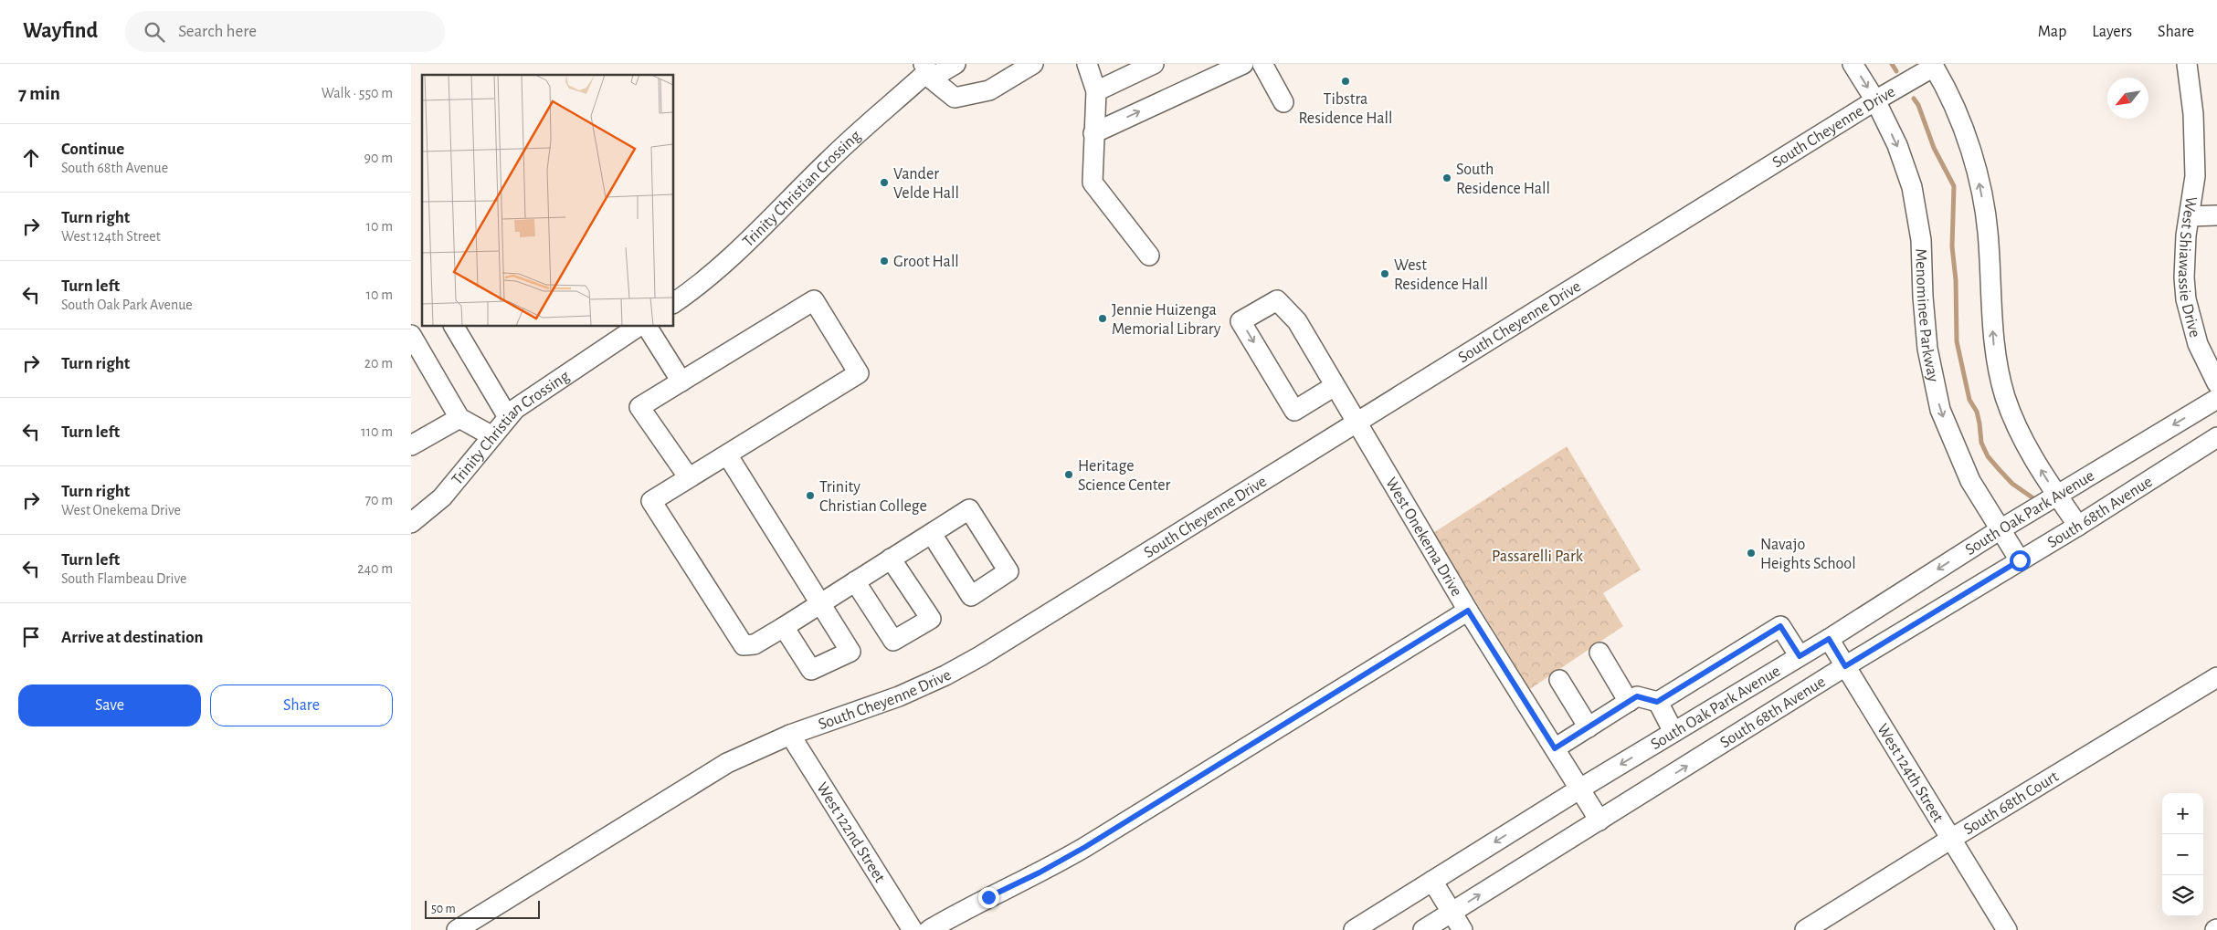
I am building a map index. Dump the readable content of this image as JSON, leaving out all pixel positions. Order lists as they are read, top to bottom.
{
  "streets": {
    "street": [
      "South Cheyenne Drive",
      "Trinity Christian Crossing",
      "West Shiawassie Drive",
      "Menominee Parkway",
      "South 68th Avenue",
      "South Oak Park Avenue",
      "West Onekema Drive",
      "West 124th Street",
      "South 68th Court",
      "West 122nd Street"
    ]
  },
  "crossings": [
    ["South Cheyenne Drive", "Menominee Parkway"],
    ["South Cheyenne Drive", "West Onekema Drive"],
    ["South Cheyenne Drive", "West 122nd Street"],
    ["Menominee Parkway", "South 68th Avenue"],
    ["Menominee Parkway", "South Oak Park Avenue"],
    ["South 68th Avenue", "West Onekema Drive"],
    ["South 68th Avenue", "West 124th Street"],
    ["South Oak Park Avenue", "West Onekema Drive"],
    ["South Oak Park Avenue", "West 124th Street"],
    ["West 124th Street", "South 68th Court"]
  ],
  "one_way": ["South 68th Avenue", "South Oak Park Avenue"],
  "parks": ["Passarelli Park"],
  "places": [
    "Tibstra Residence Hall",
    "South Residence Hall",
    "Vander Velde Hall",
    "Groot Hall",
    "West Residence Hall",
    "Jennie Huizenga Memorial Library",
    "Heritage Science Center",
    "Trinity Christian College",
    "Navajo Heights School"
  ],
  "scale_bar": "50 m",
  "north": "bottom left",
  "page": {
    "header": "Wayfind",
    "search": "Search here",
    "nav": ["Map", "Layers", "Share"],
    "heading": ["7 min", "Walk · 550 m"],
    "list": [
      ["Continue", "South 68th Avenue", "90 m"],
      ["Turn right", "West 124th Street", "10 m"],
      ["Turn left", "South Oak Park Avenue", "10 m"],
      ["Turn right", "20 m"],
      ["Turn left", "110 m"],
      ["Turn right", "West Onekema Drive", "70 m"],
      ["Turn left", "South Flambeau Drive", "240 m"],
      "Arrive at destination"
    ],
    "buttons": ["Save", "Share"],
    "map_buttons": ["+", "−"],
    "scale": "50 m"
  }
}
